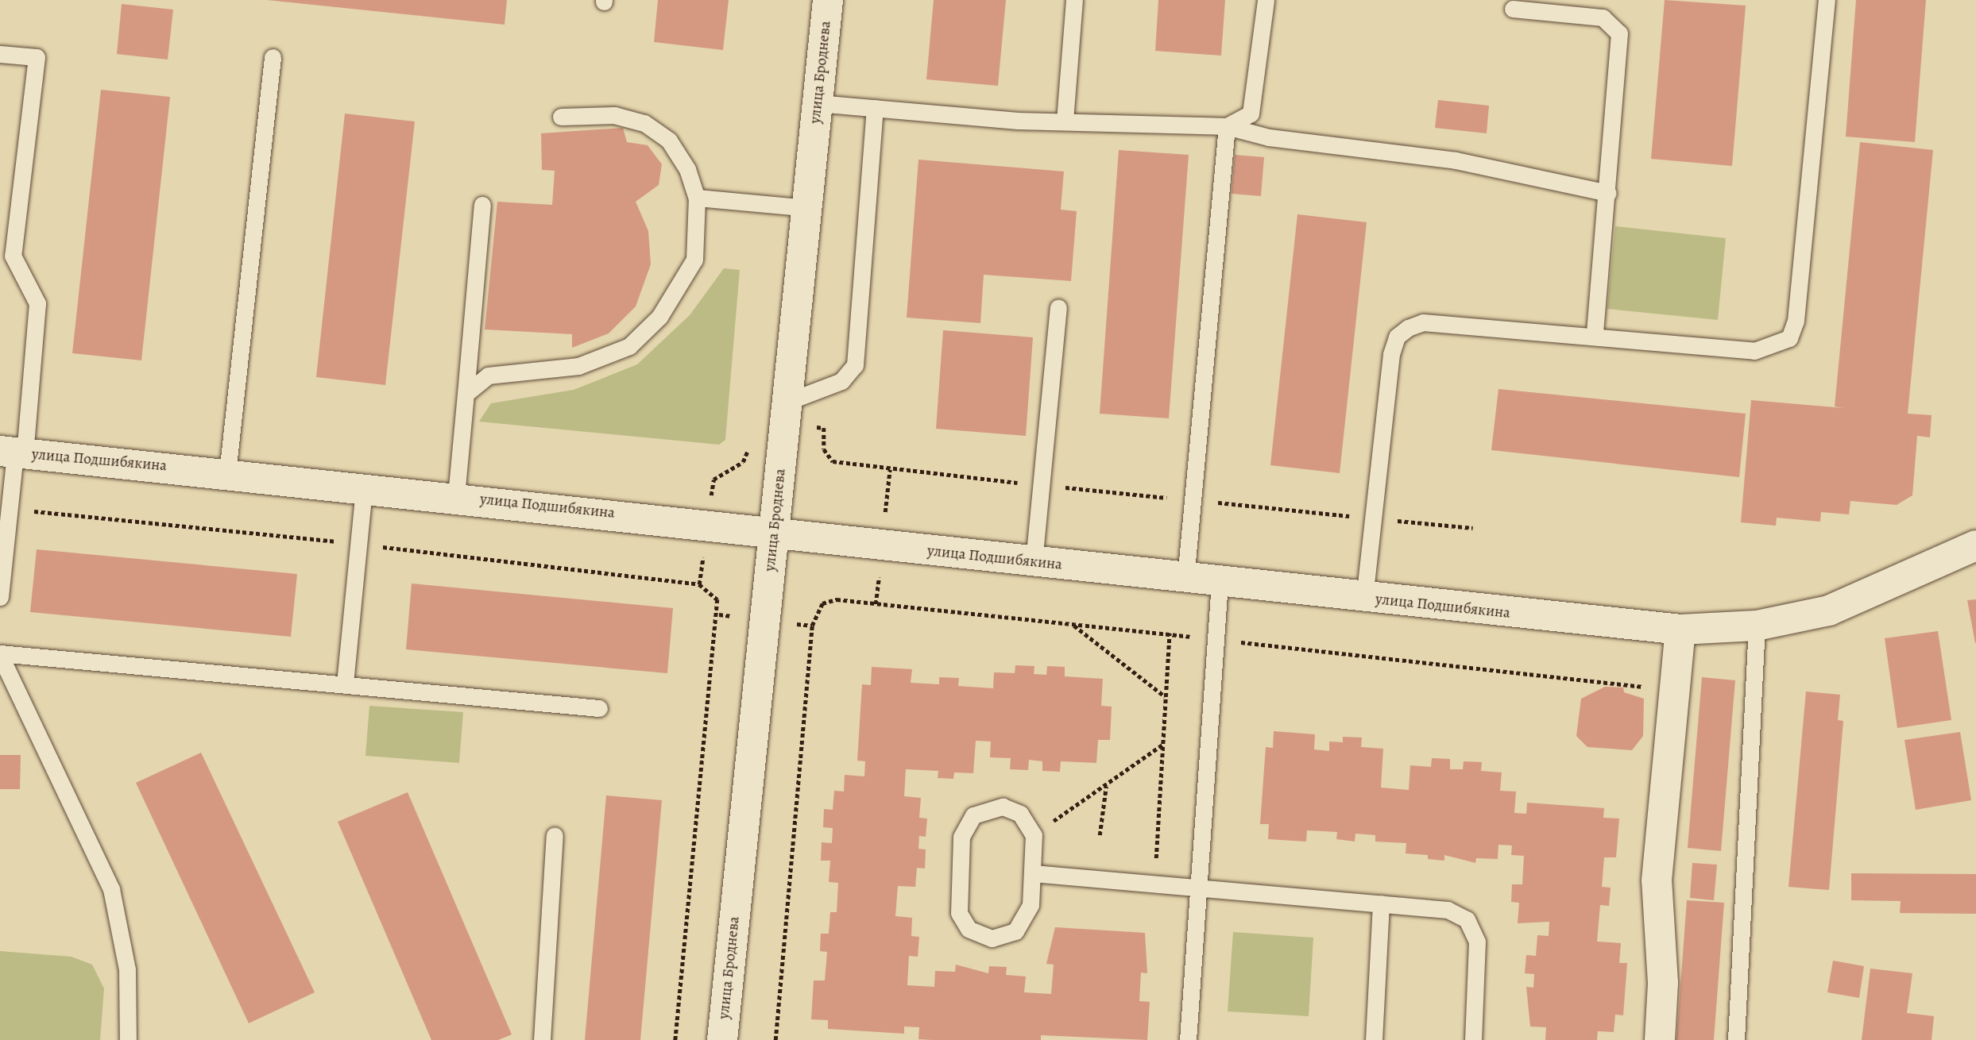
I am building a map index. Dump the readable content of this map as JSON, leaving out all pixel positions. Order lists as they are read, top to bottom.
{
  "streets": {
    "main road": ["улица Броднева", "улица Подшибякина"]
  },
  "crossings": [
    ["улица Броднева", "улица Подшибякина"]
  ]
}
